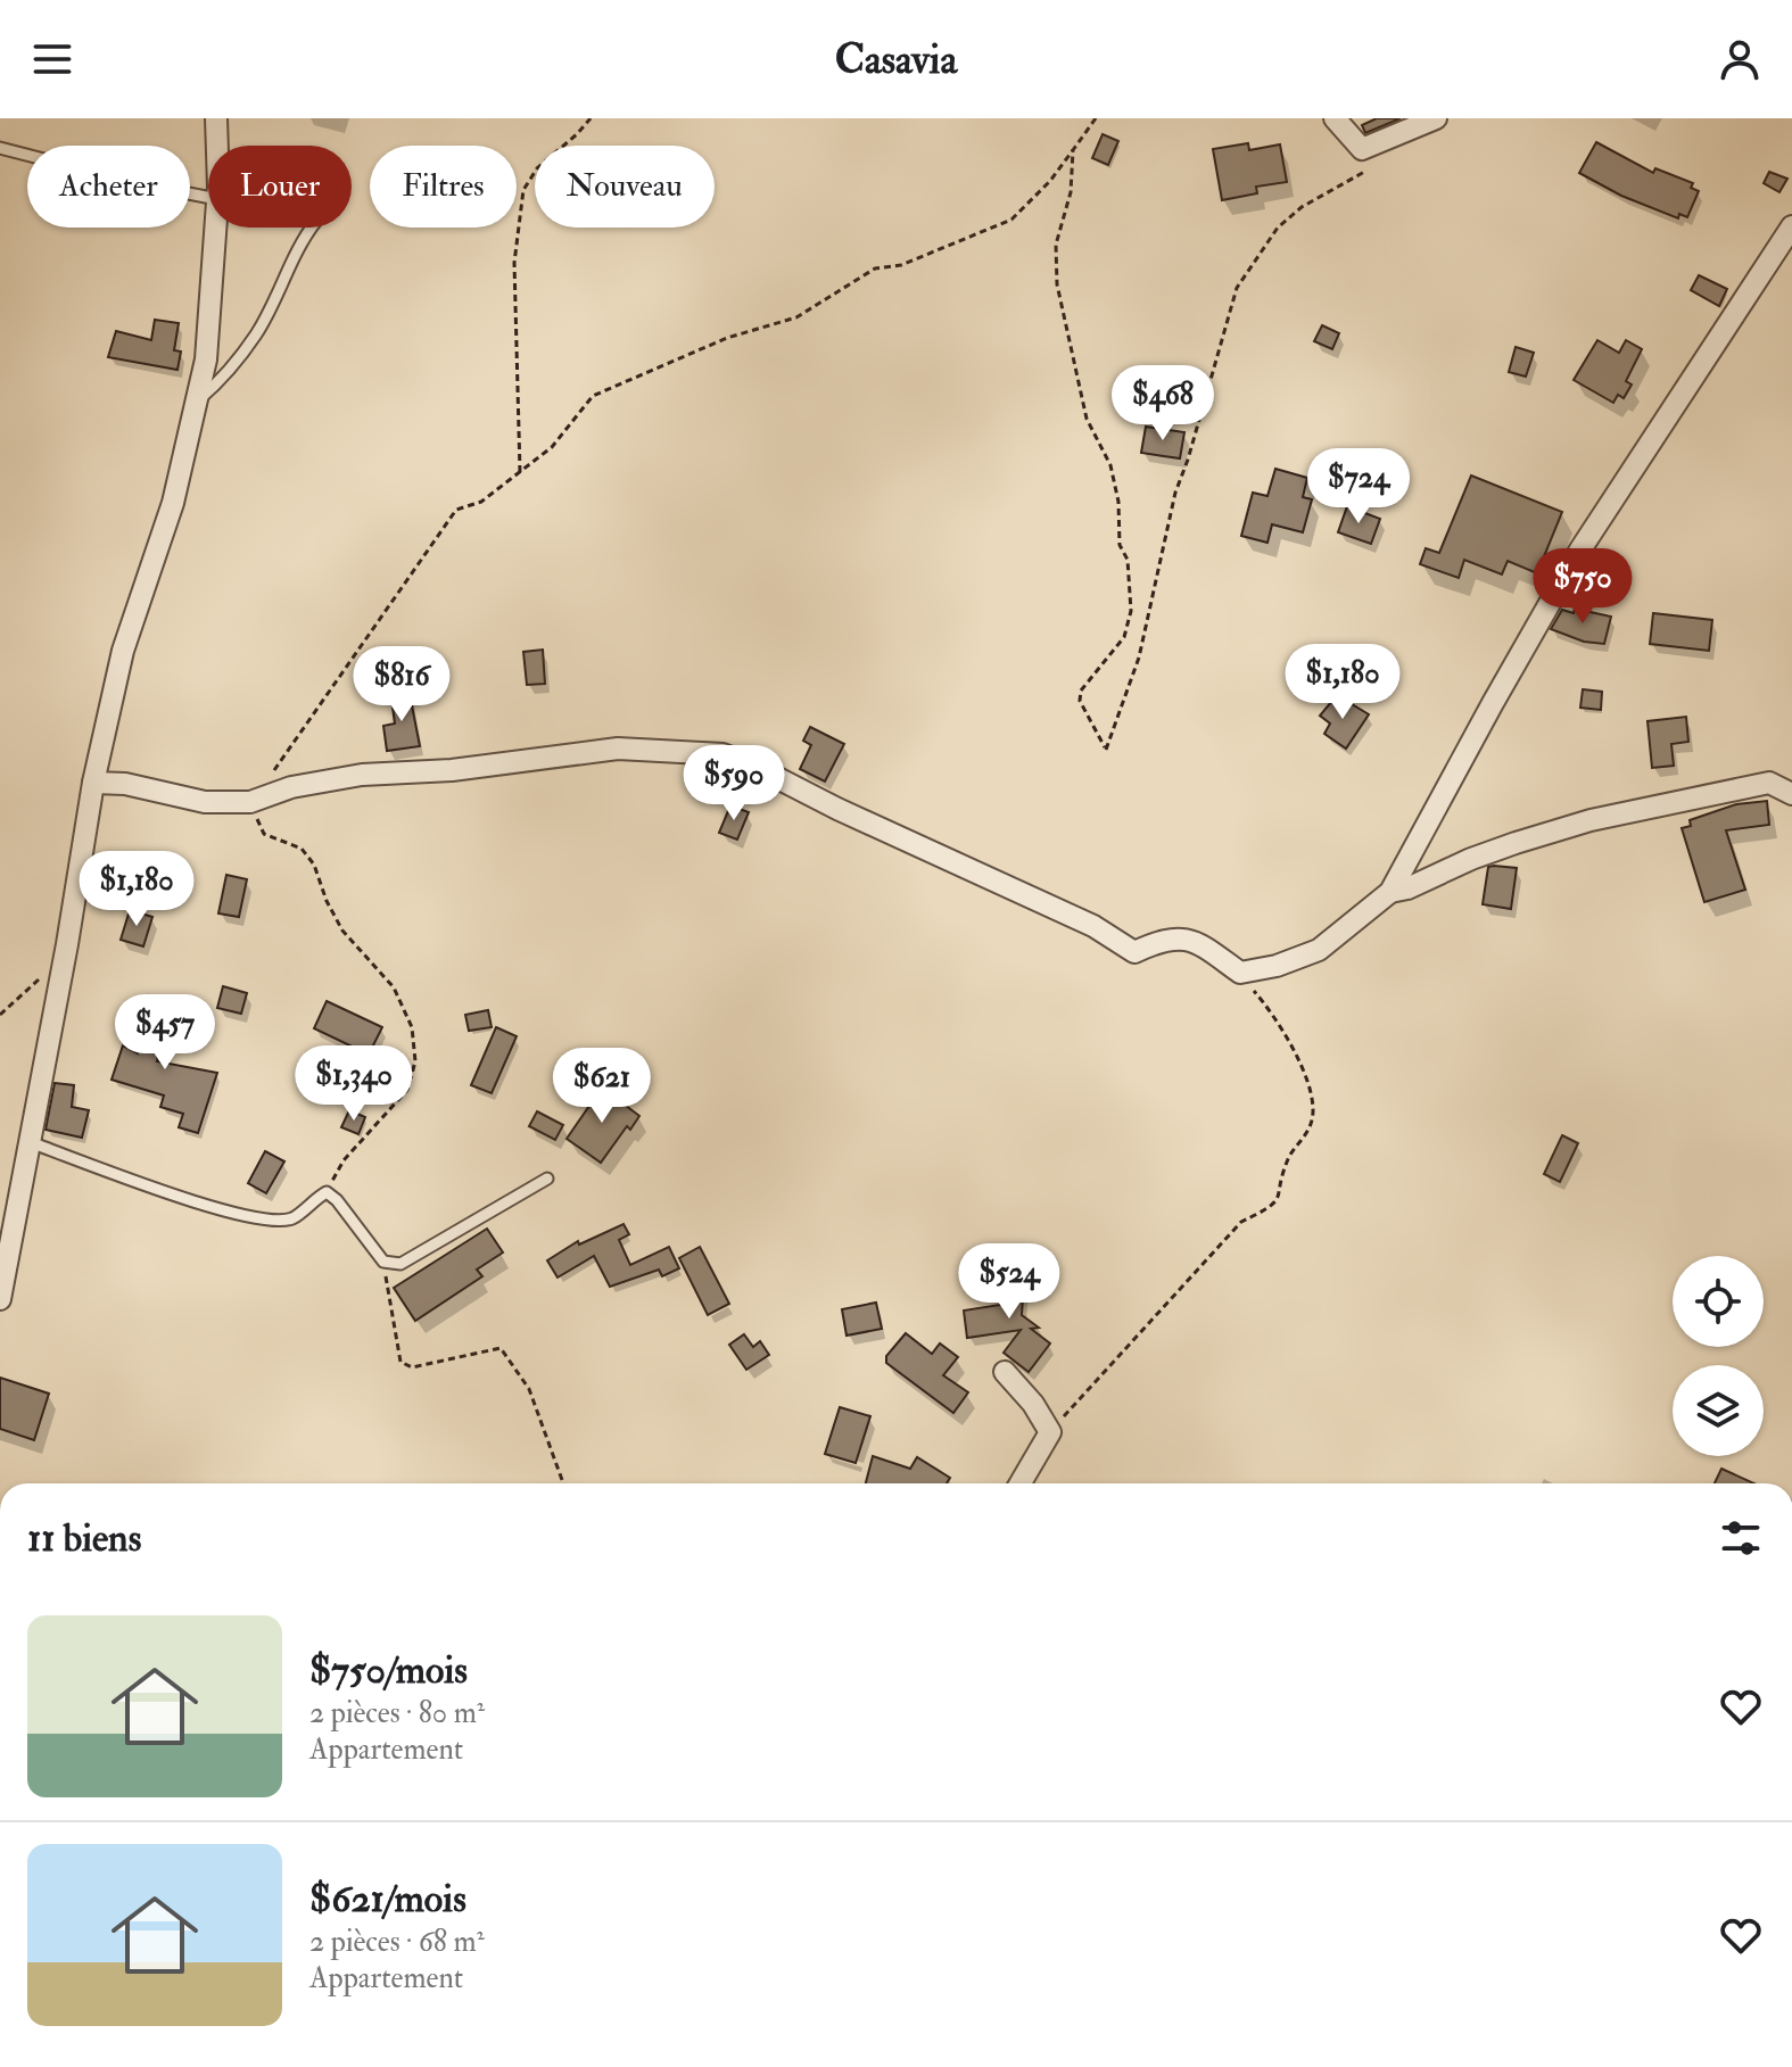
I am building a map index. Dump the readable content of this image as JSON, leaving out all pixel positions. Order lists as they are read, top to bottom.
{
  "page": {
    "header": "Casavia",
    "chip": [
      "Acheter",
      "Louer",
      "Filtres",
      "Nouveau"
    ],
    "price": [
      "$468",
      "$724",
      "$750",
      "$1,180",
      "$816",
      "$590",
      "$1,180",
      "$457",
      "$1,340",
      "$621",
      "$524"
    ],
    "heading": "11 biens",
    "list": [
      {
        "name": "$750/mois",
        "note": "2 pièces · 80 m² · Appartement"
      },
      {
        "name": "$621/mois",
        "note": "2 pièces · 68 m² · Appartement"
      }
    ]
  }
}
